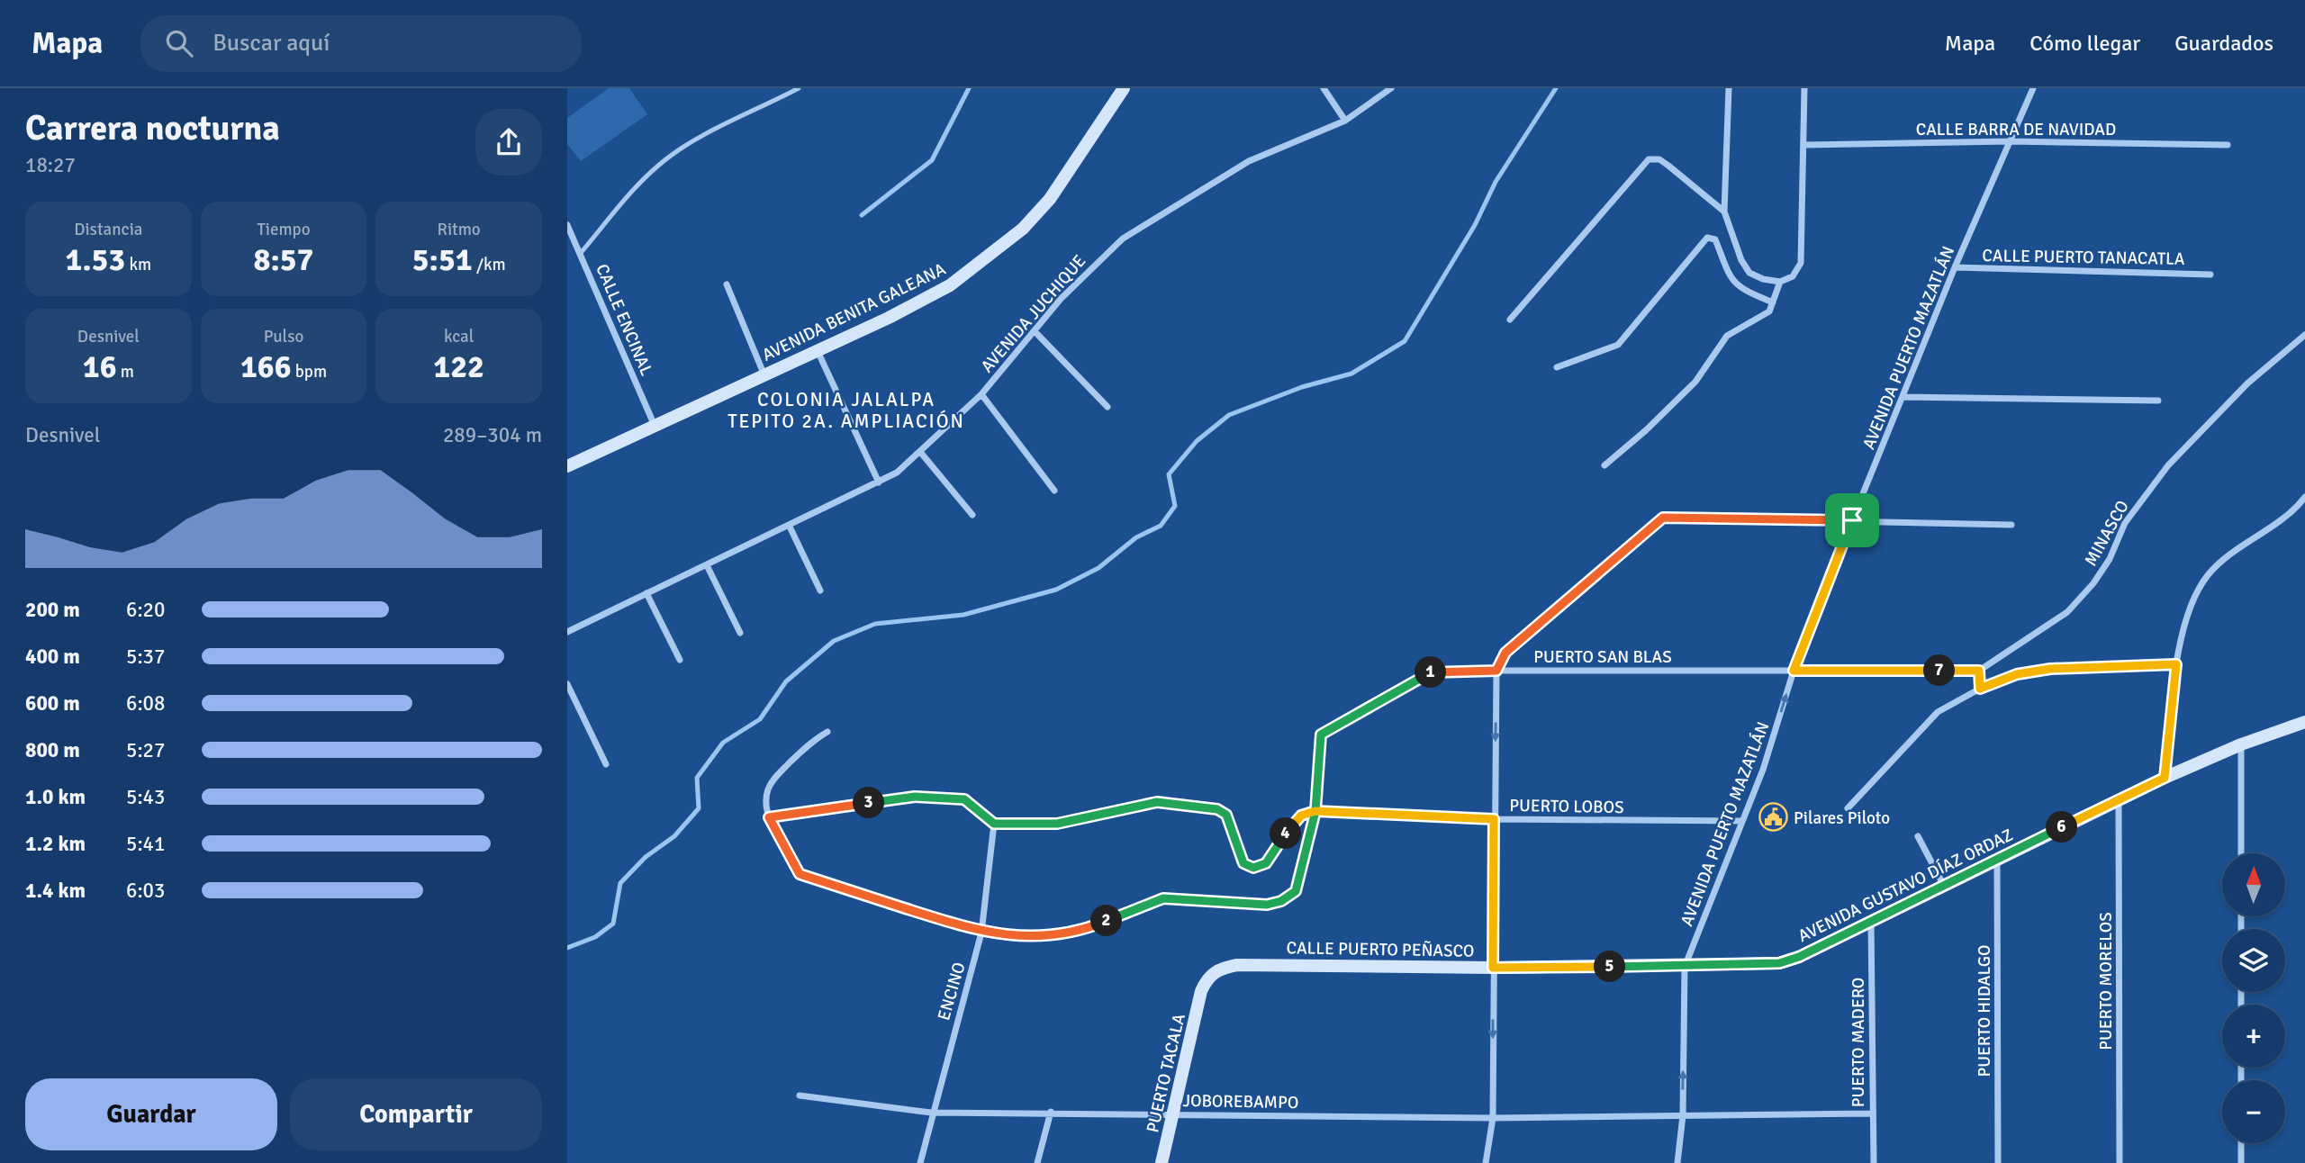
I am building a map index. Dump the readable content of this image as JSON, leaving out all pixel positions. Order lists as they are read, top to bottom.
{
  "streets": {
    "street": [
      "CALLE BARRA DE NAVIDAD",
      "CALLE PUERTO TANACATLA",
      "AVENIDA BENITA GALEANA",
      "AVENIDA JUCHIQUE",
      "CALLE ENCINAL",
      "AVENIDA PUERTO MAZATLÁN",
      "MINASCO",
      "PUERTO SAN BLAS",
      "PUERTO LOBOS",
      "AVENIDA GUSTAVO DÍAZ ORDAZ",
      "CALLE PUERTO PEÑASCO",
      "PUERTO MORELOS",
      "ENCINO",
      "PUERTO HIDALGO",
      "PUERTO MADERO",
      "PUERTO TACALA",
      "JOBOREBAMPO"
    ]
  },
  "crossings": [
    ["CALLE BARRA DE NAVIDAD", "AVENIDA PUERTO MAZATLÁN"],
    ["CALLE PUERTO TANACATLA", "AVENIDA PUERTO MAZATLÁN"],
    ["AVENIDA BENITA GALEANA", "CALLE ENCINAL"],
    ["AVENIDA PUERTO MAZATLÁN", "PUERTO SAN BLAS"],
    ["AVENIDA PUERTO MAZATLÁN", "PUERTO LOBOS"],
    ["AVENIDA PUERTO MAZATLÁN", "AVENIDA GUSTAVO DÍAZ ORDAZ"],
    ["AVENIDA PUERTO MAZATLÁN", "CALLE PUERTO PEÑASCO"],
    ["AVENIDA PUERTO MAZATLÁN", "JOBOREBAMPO"],
    ["MINASCO", "PUERTO SAN BLAS"],
    ["PUERTO SAN BLAS", "PUERTO LOBOS"],
    ["AVENIDA GUSTAVO DÍAZ ORDAZ", "CALLE PUERTO PEÑASCO"],
    ["AVENIDA GUSTAVO DÍAZ ORDAZ", "PUERTO MORELOS"],
    ["AVENIDA GUSTAVO DÍAZ ORDAZ", "PUERTO HIDALGO"],
    ["AVENIDA GUSTAVO DÍAZ ORDAZ", "PUERTO MADERO"],
    ["CALLE PUERTO PEÑASCO", "PUERTO TACALA"],
    ["ENCINO", "JOBOREBAMPO"],
    ["PUERTO MADERO", "JOBOREBAMPO"],
    ["PUERTO TACALA", "JOBOREBAMPO"]
  ],
  "districts": ["COLONIA JALALPA TEPITO 2A. AMPLIACIÓN"],
  "places": {
    "public building": ["Pilares Piloto"]
  },
  "north": "top",
  "page": {
    "header": "Mapa",
    "search": "Buscar aquí",
    "nav": ["Mapa", "Cómo llegar", "Guardados"],
    "heading": ["Carrera nocturna", "18:27"],
    "stats": [
      ["Distancia", "1.53 km"],
      ["Tiempo", "8:57"],
      ["Ritmo", "5:51 /km"],
      ["Desnivel", "16 m"],
      ["Pulso", "166 bpm"],
      ["kcal", "122"]
    ],
    "chart": ["Desnivel", "289–304 m"],
    "list": [
      {
        "name": "200 m",
        "note": "6:20"
      },
      {
        "name": "400 m",
        "note": "5:37"
      },
      {
        "name": "600 m",
        "note": "6:08"
      },
      {
        "name": "800 m",
        "note": "5:27"
      },
      {
        "name": "1.0 km",
        "note": "5:43"
      },
      {
        "name": "1.2 km",
        "note": "5:41"
      },
      {
        "name": "1.4 km",
        "note": "6:03"
      }
    ],
    "pins": [
      "7",
      "1",
      "3",
      "6",
      "4",
      "2",
      "5"
    ],
    "map_buttons": ["+", "−"],
    "buttons": ["Guardar", "Compartir"]
  }
}
